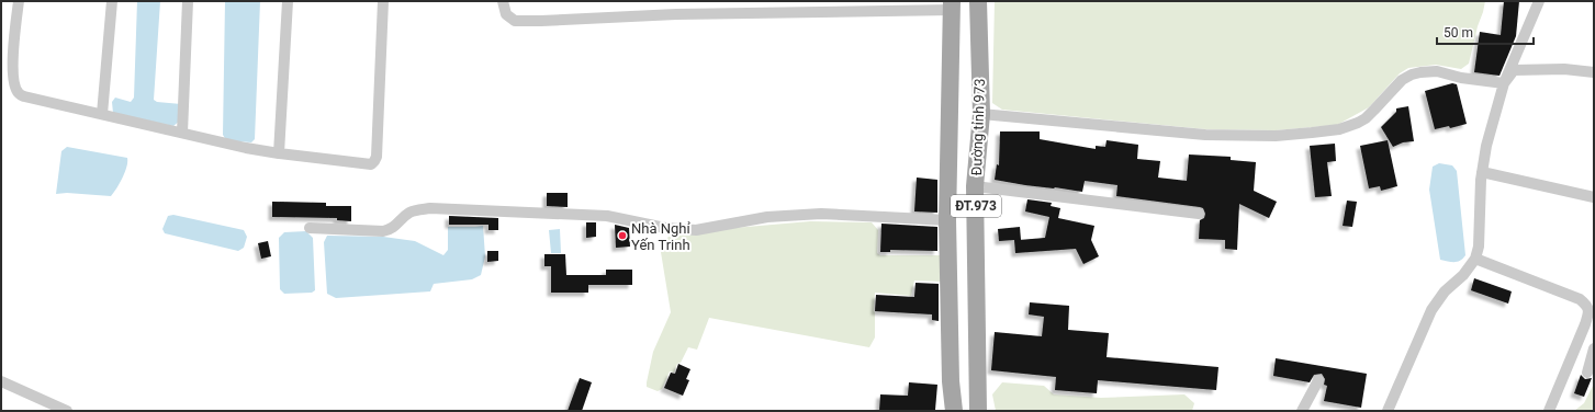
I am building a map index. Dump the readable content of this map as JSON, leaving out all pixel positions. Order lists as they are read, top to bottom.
{
  "streets": {
    "main road": ["Đường tỉnh 973", "ĐT.973"]
  },
  "places": ["Nhà Nghỉ Yến Trinh"],
  "scale_bar": "50 m"
}
